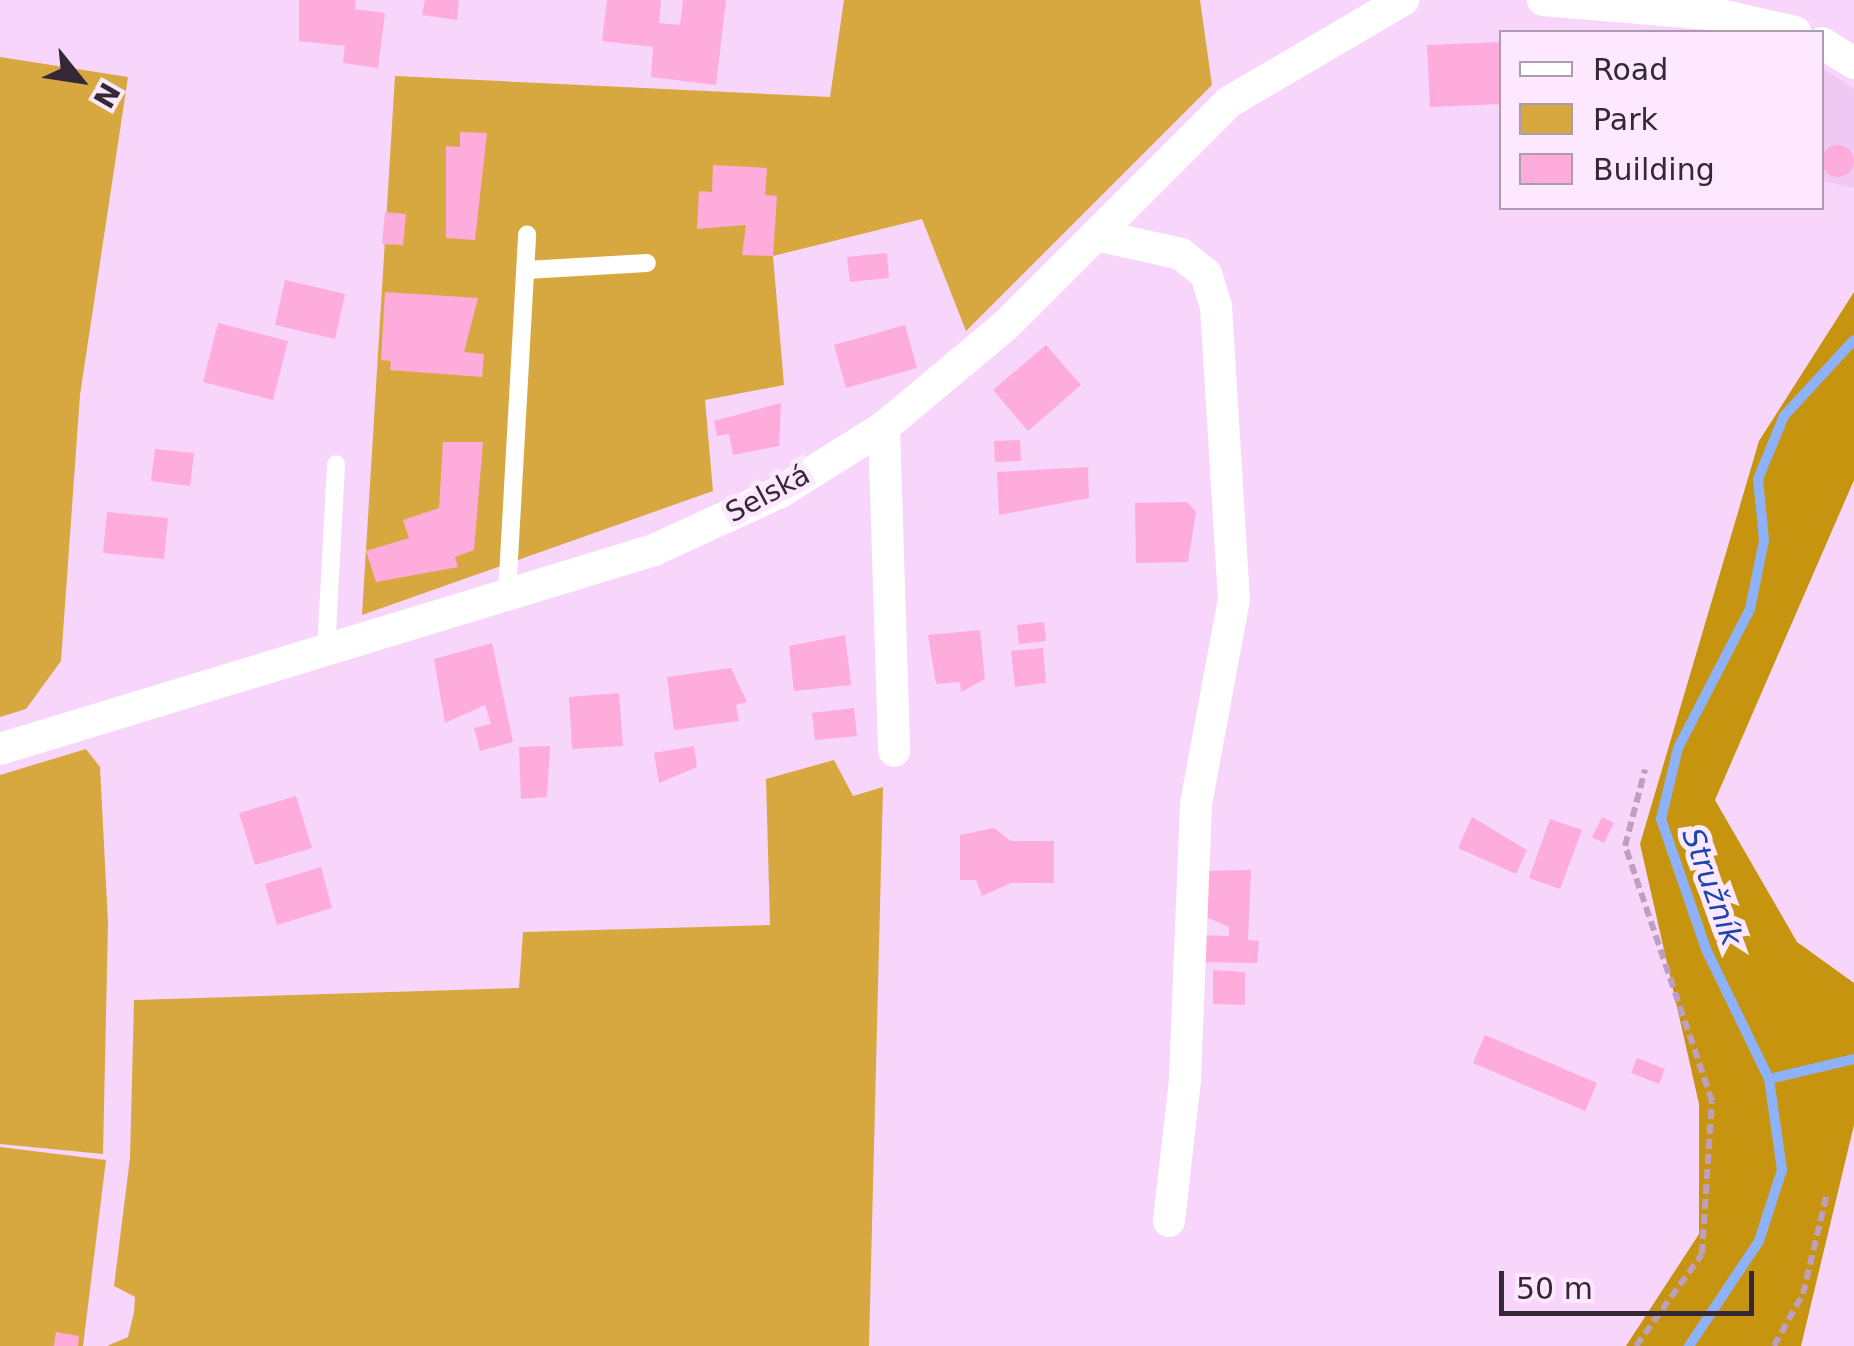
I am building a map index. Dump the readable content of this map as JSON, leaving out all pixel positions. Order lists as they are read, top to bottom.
{
  "streets": {
    "street": ["Selská"]
  },
  "water": ["Stružník"],
  "legend": ["Road", "Park", "Building"],
  "scale_bar": "50 m",
  "north": "bottom right"
}
